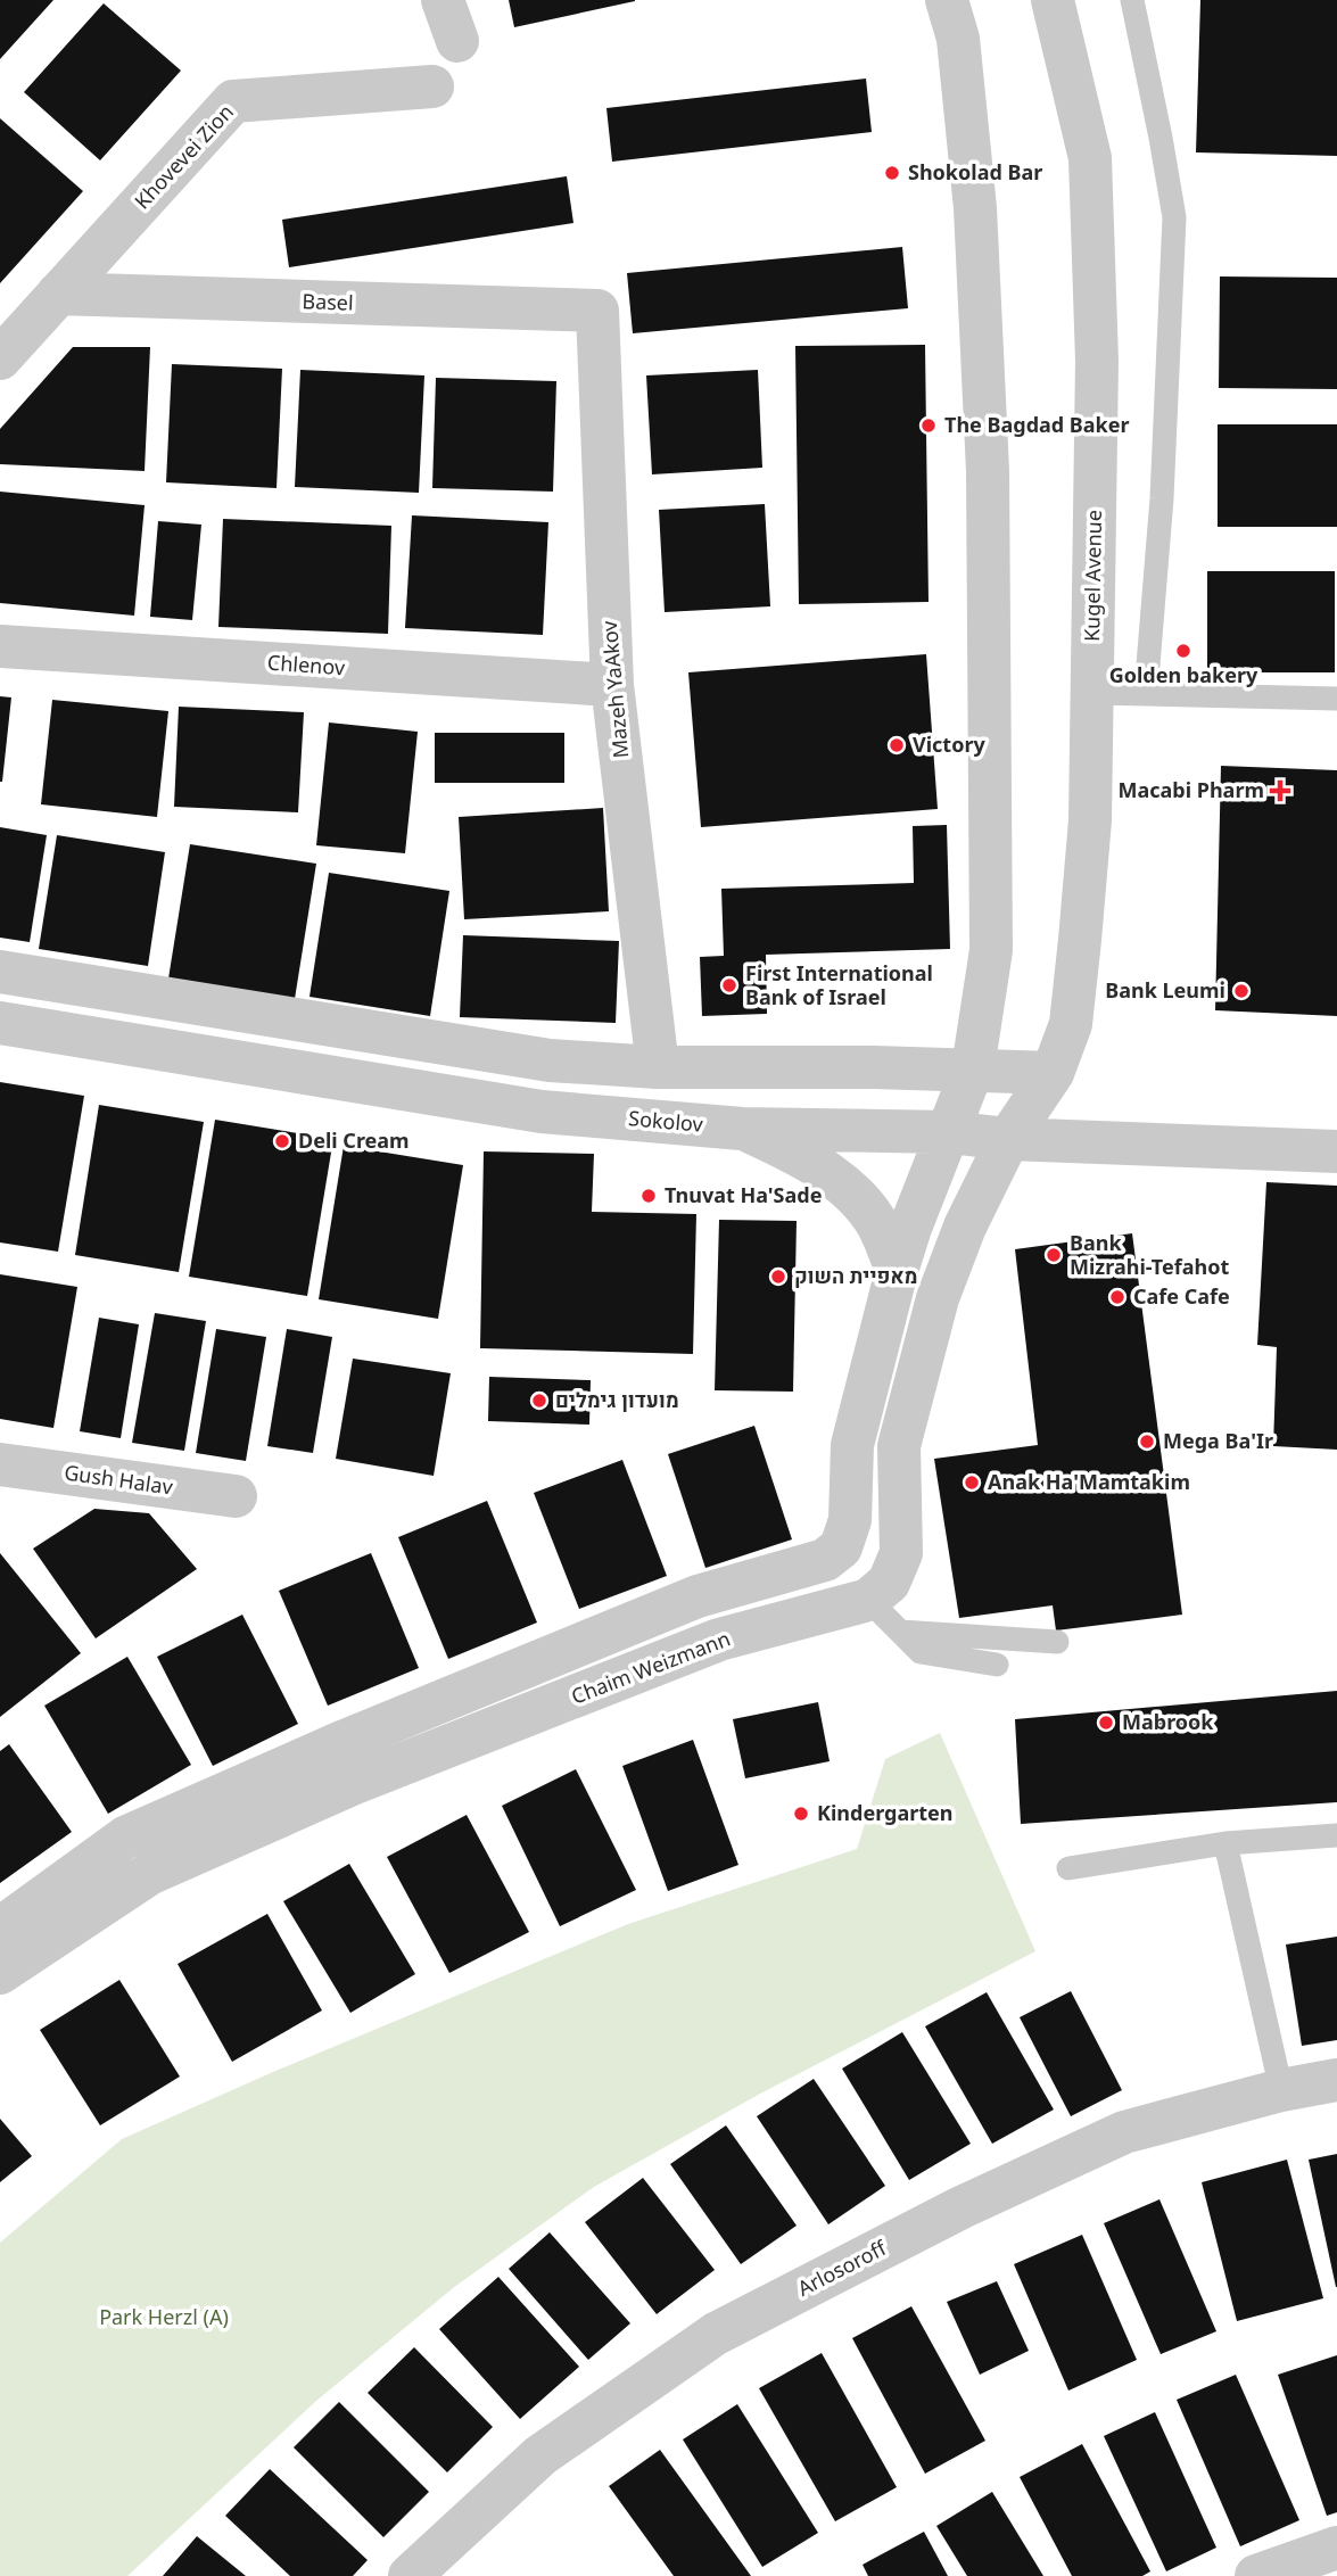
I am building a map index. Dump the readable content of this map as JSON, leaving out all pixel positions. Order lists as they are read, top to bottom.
{
  "streets": {
    "street": [
      "Khovevei Zion",
      "Basel",
      "Kugel Avenue",
      "Chlenov",
      "Mazeh YaAkov",
      "Sokolov",
      "Gush Halav",
      "Chaim Weizmann",
      "Arlosoroff"
    ]
  },
  "crossings": [
    ["Khovevei Zion", "Basel"],
    ["Basel", "Mazeh YaAkov"],
    ["Kugel Avenue", "Sokolov"],
    ["Chlenov", "Mazeh YaAkov"]
  ],
  "parks": ["Park Herzl (A)"],
  "places": {
    "other": [
      "Shokolad Bar",
      "The Bagdad Baker",
      "Golden bakery",
      "Victory",
      "First International Bank of Israel",
      "Bank Leumi",
      "Deli Cream",
      "Tnuvat Ha'Sade",
      "Bank Mizrahi-Tefahot",
      "מאפיית השוק",
      "Cafe Cafe",
      "מועדון גימלים",
      "Mega Ba'Ir",
      "Anak Ha'Mamtakim",
      "Mabrook",
      "Kindergarten"
    ],
    "health": ["Macabi Pharm"]
  }
}
